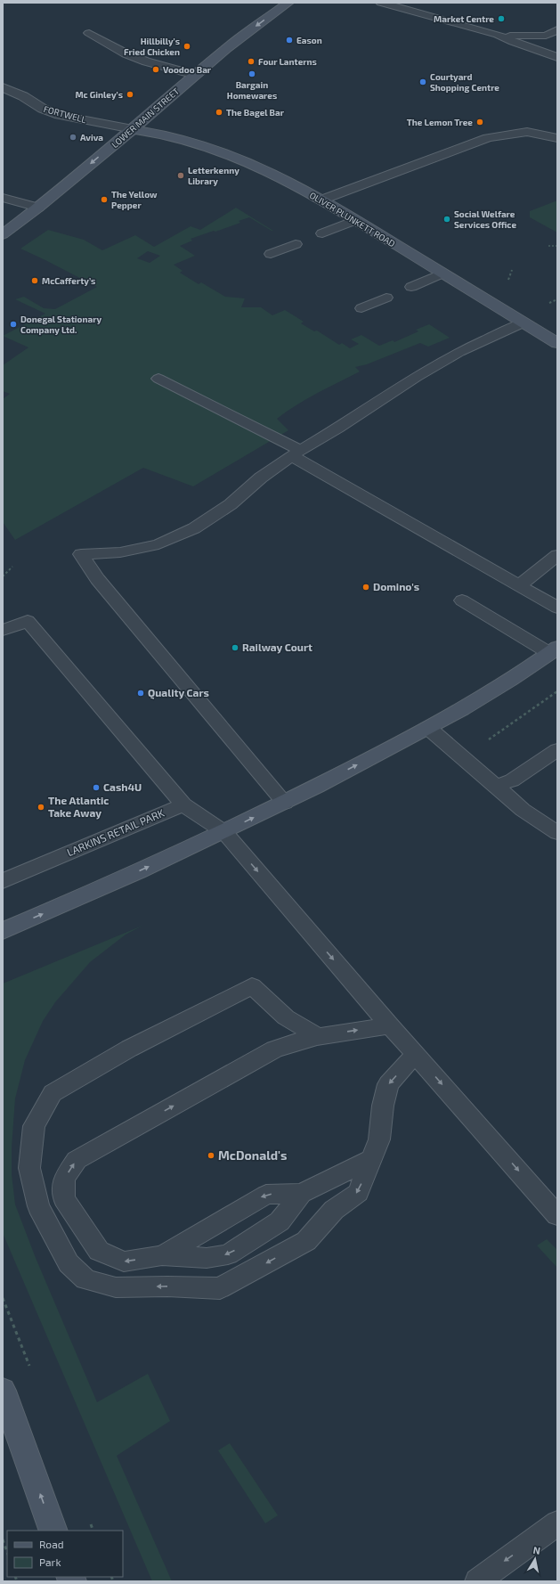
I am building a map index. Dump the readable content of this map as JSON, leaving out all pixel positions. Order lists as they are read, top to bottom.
{
  "streets": {
    "street": ["FORTWELL", "LOWER MAIN STREET", "OLIVER PLUNKETT ROAD"],
    "lane": ["LARKINS RETAIL PARK"]
  },
  "crossings": [
    ["FORTWELL", "LOWER MAIN STREET"],
    ["FORTWELL", "OLIVER PLUNKETT ROAD"],
    ["LOWER MAIN STREET", "OLIVER PLUNKETT ROAD"]
  ],
  "one_way": ["LOWER MAIN STREET"],
  "places": [
    "Market Centre",
    "Eason",
    "Hillbilly's Fried Chicken",
    "Four Lanterns",
    "Voodoo Bar",
    "Bargain Homewares",
    "Courtyard Shopping Centre",
    "Mc Ginley’s",
    "The Bagel Bar",
    "The Lemon Tree",
    "Aviva",
    "Letterkenny Library",
    "The Yellow Pepper",
    "Social Welfare Services Office",
    "McCafferty’s",
    "Donegal Stationary Company Ltd.",
    "Domino's",
    "Railway Court",
    "Quality Cars",
    "Cash4U",
    "The Atlantic Take Away",
    "McDonald's"
  ],
  "legend": ["Road", "Park"],
  "north": "top"
}
